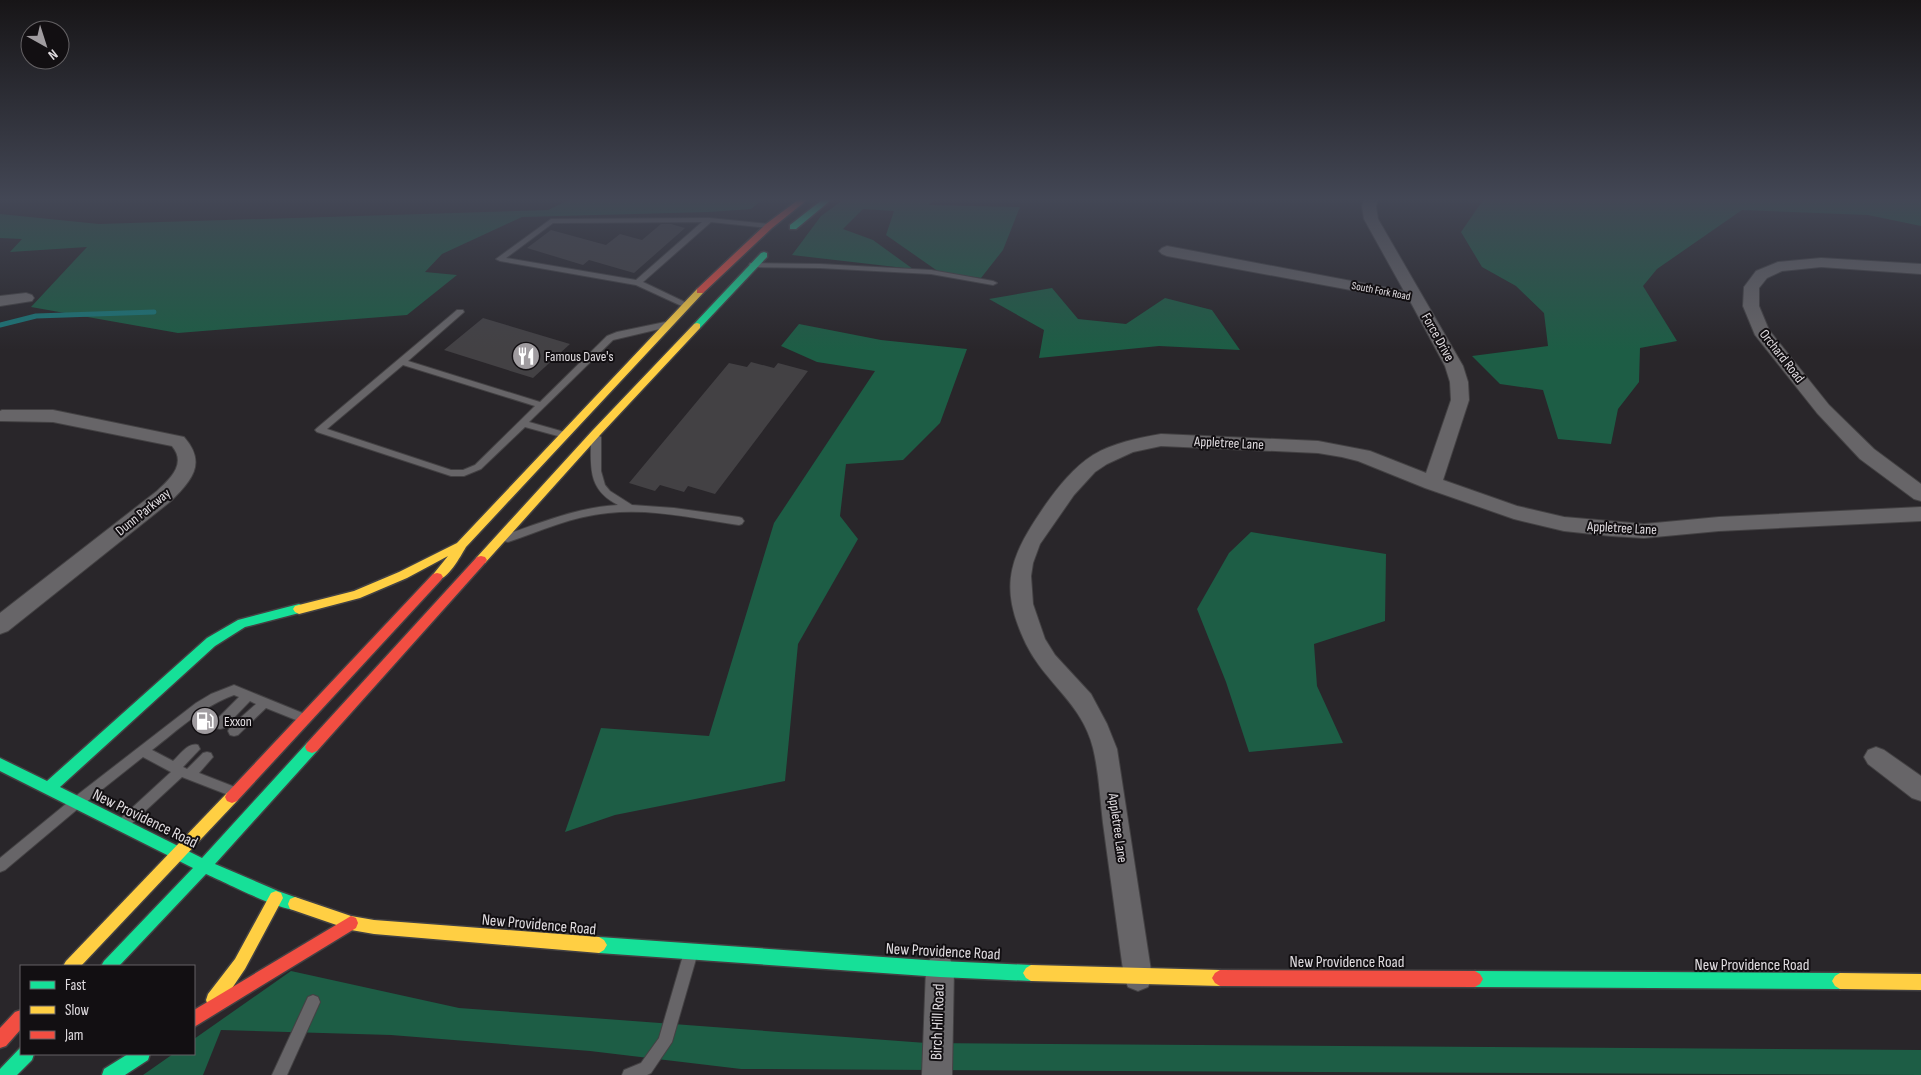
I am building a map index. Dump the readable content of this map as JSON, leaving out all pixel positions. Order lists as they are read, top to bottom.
{
  "streets": {
    "main road": ["New Providence Road"],
    "street": [
      "South Fork Road",
      "Force Drive",
      "Orchard Road",
      "Appletree Lane",
      "Dunn Parkway",
      "Birch Hill Road"
    ]
  },
  "crossings": [
    ["South Fork Road", "Force Drive"],
    ["Force Drive", "Appletree Lane"],
    ["Appletree Lane", "New Providence Road"],
    ["New Providence Road", "Birch Hill Road"]
  ],
  "places": {
    "restaurant": ["Famous Dave's"],
    "fuel station": ["Exxon"]
  },
  "legend": ["Fast", "Slow", "Jam"],
  "north": "bottom right"
}
